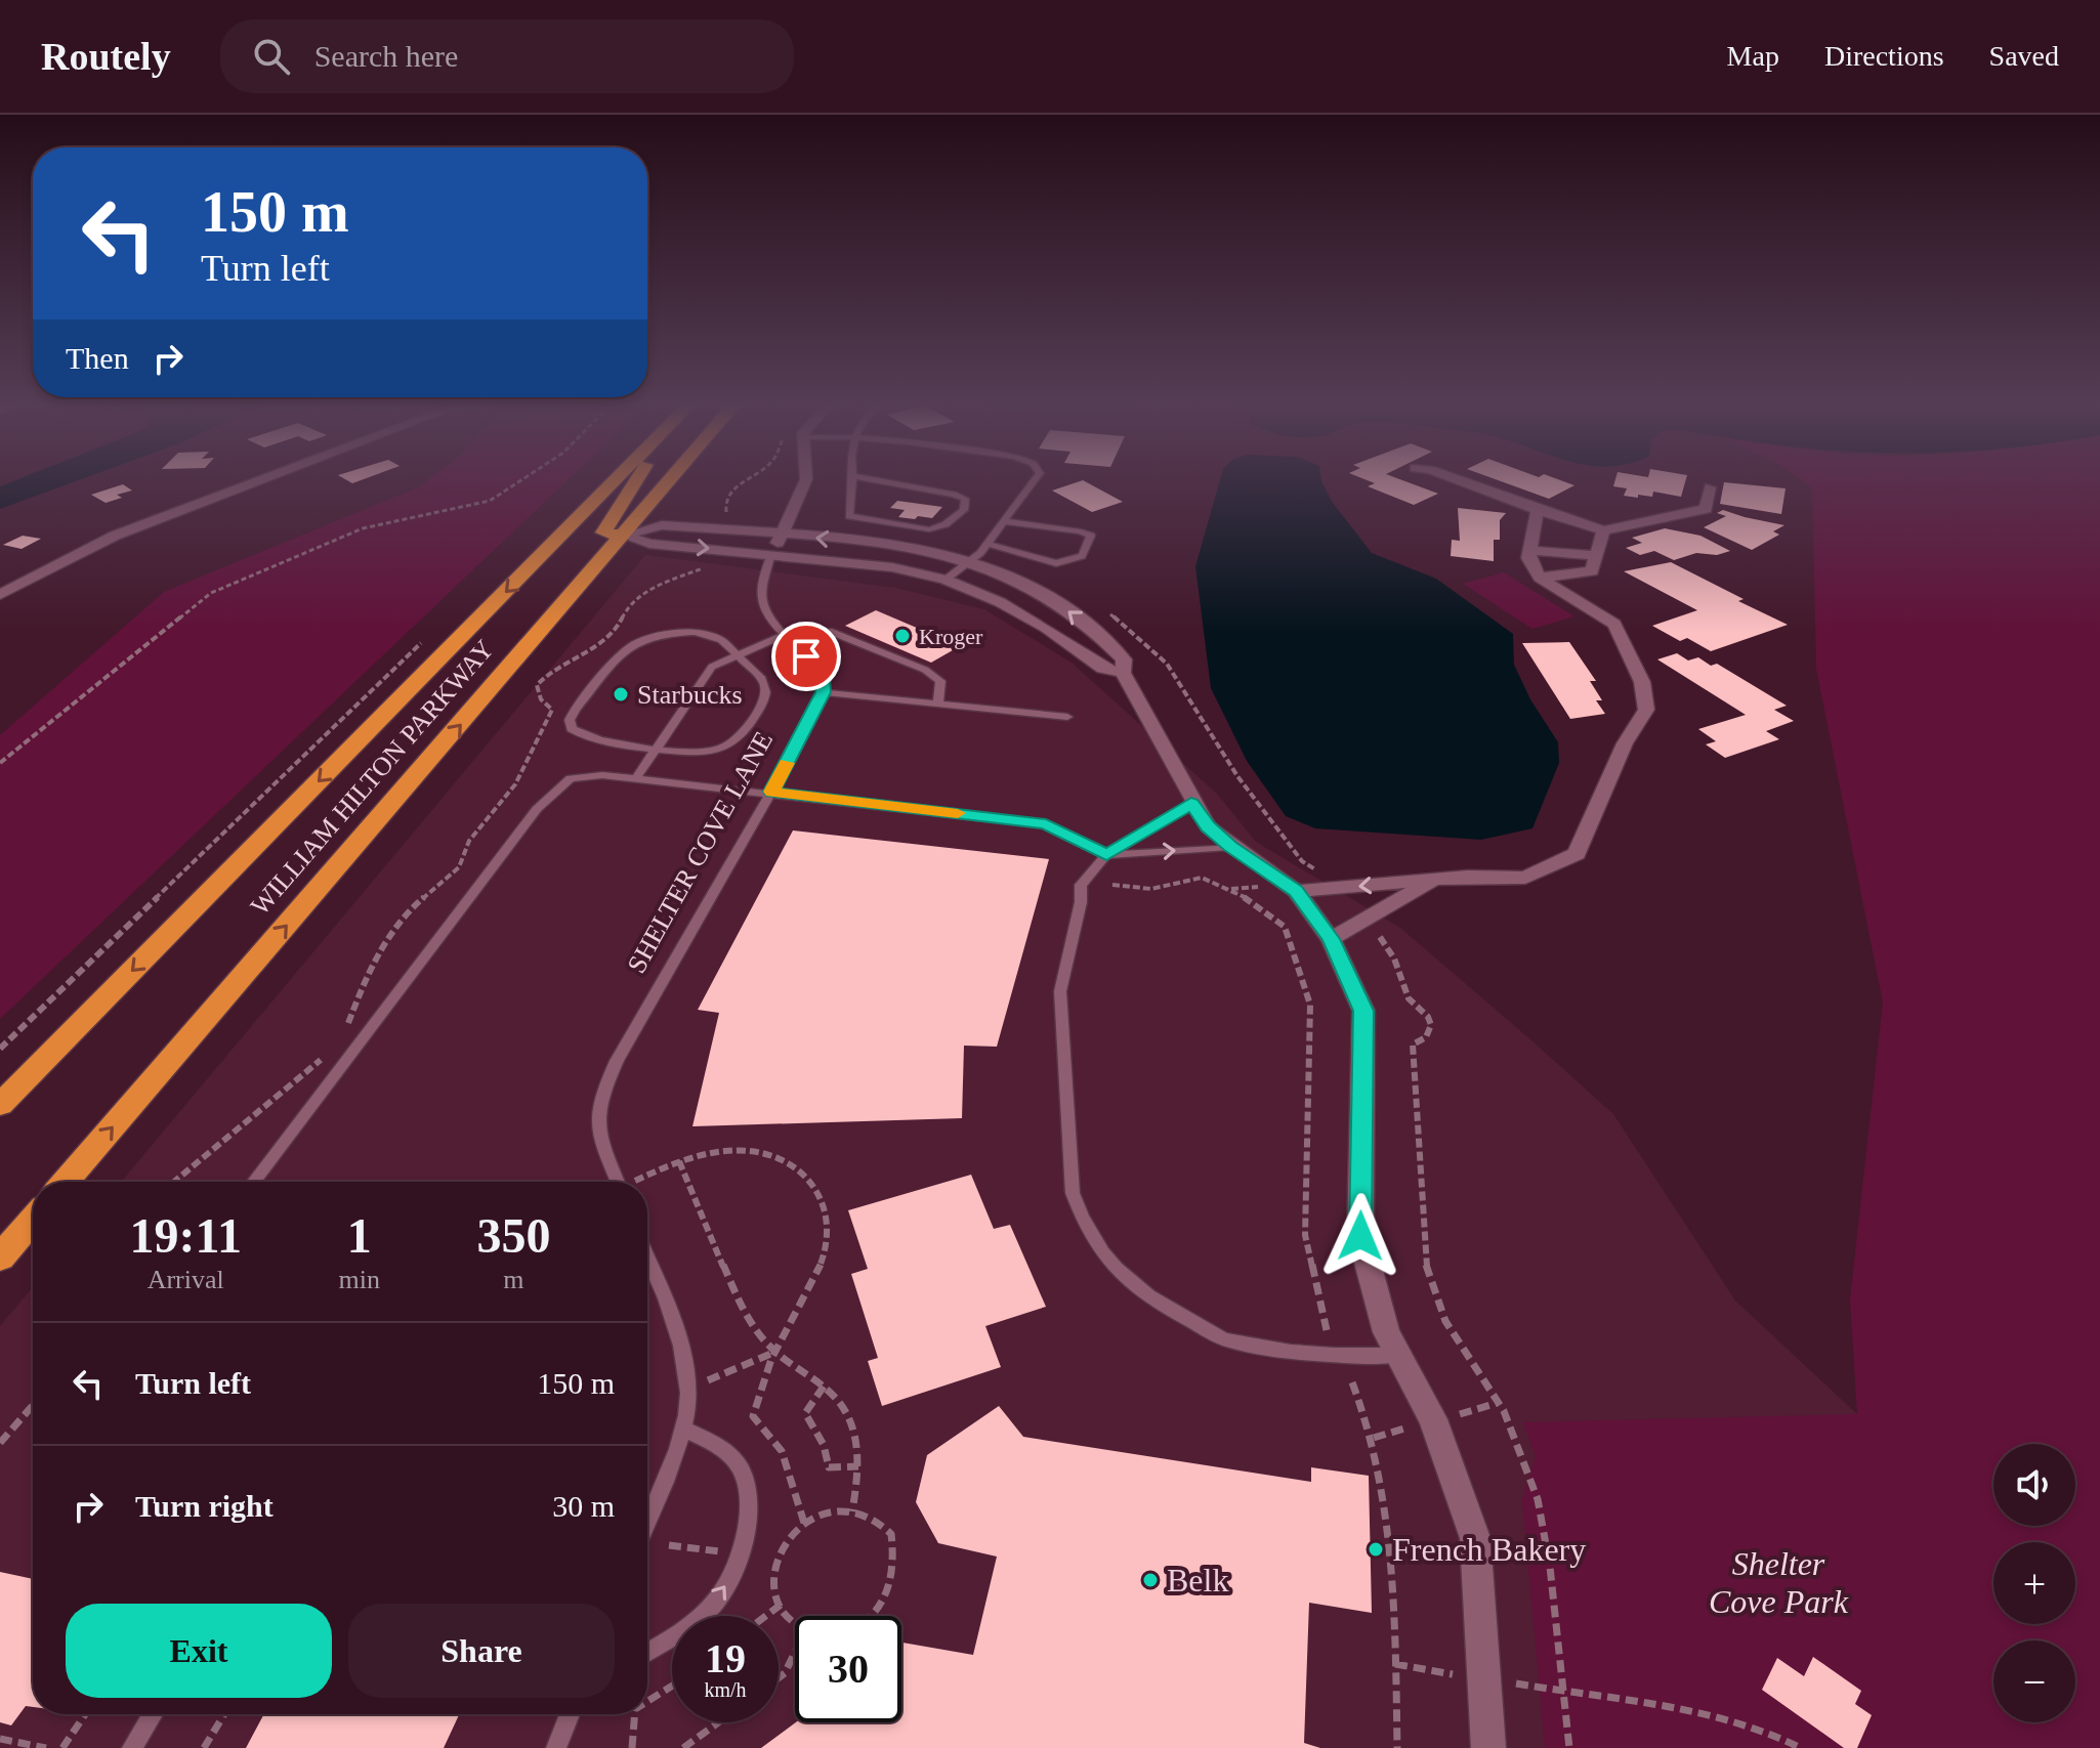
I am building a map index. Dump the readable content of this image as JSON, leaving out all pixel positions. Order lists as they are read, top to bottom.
{
  "streets": {
    "highway": ["WILLIAM HILTON PARKWAY"],
    "lane": ["SHELTER COVE LANE"]
  },
  "parks": ["Shelter Cove Park"],
  "places": [
    "Kroger",
    "Starbucks",
    "French Bakery",
    "Belk"
  ],
  "page": {
    "header": "Routely",
    "search": "Search here",
    "nav": ["Map", "Directions", "Saved"],
    "turn": ["150 m", "Turn left"],
    "then": "Then",
    "eta": [
      "19:11",
      "Arrival",
      "1",
      "min",
      "350",
      "m"
    ],
    "list": [
      {
        "name": "Turn left",
        "value": "150 m"
      },
      {
        "name": "Turn right",
        "value": "30 m"
      }
    ],
    "map_buttons": ["+", "−"],
    "buttons": ["Exit", "Share"],
    "speed": "19 km/h",
    "limit": "30"
  }
}
